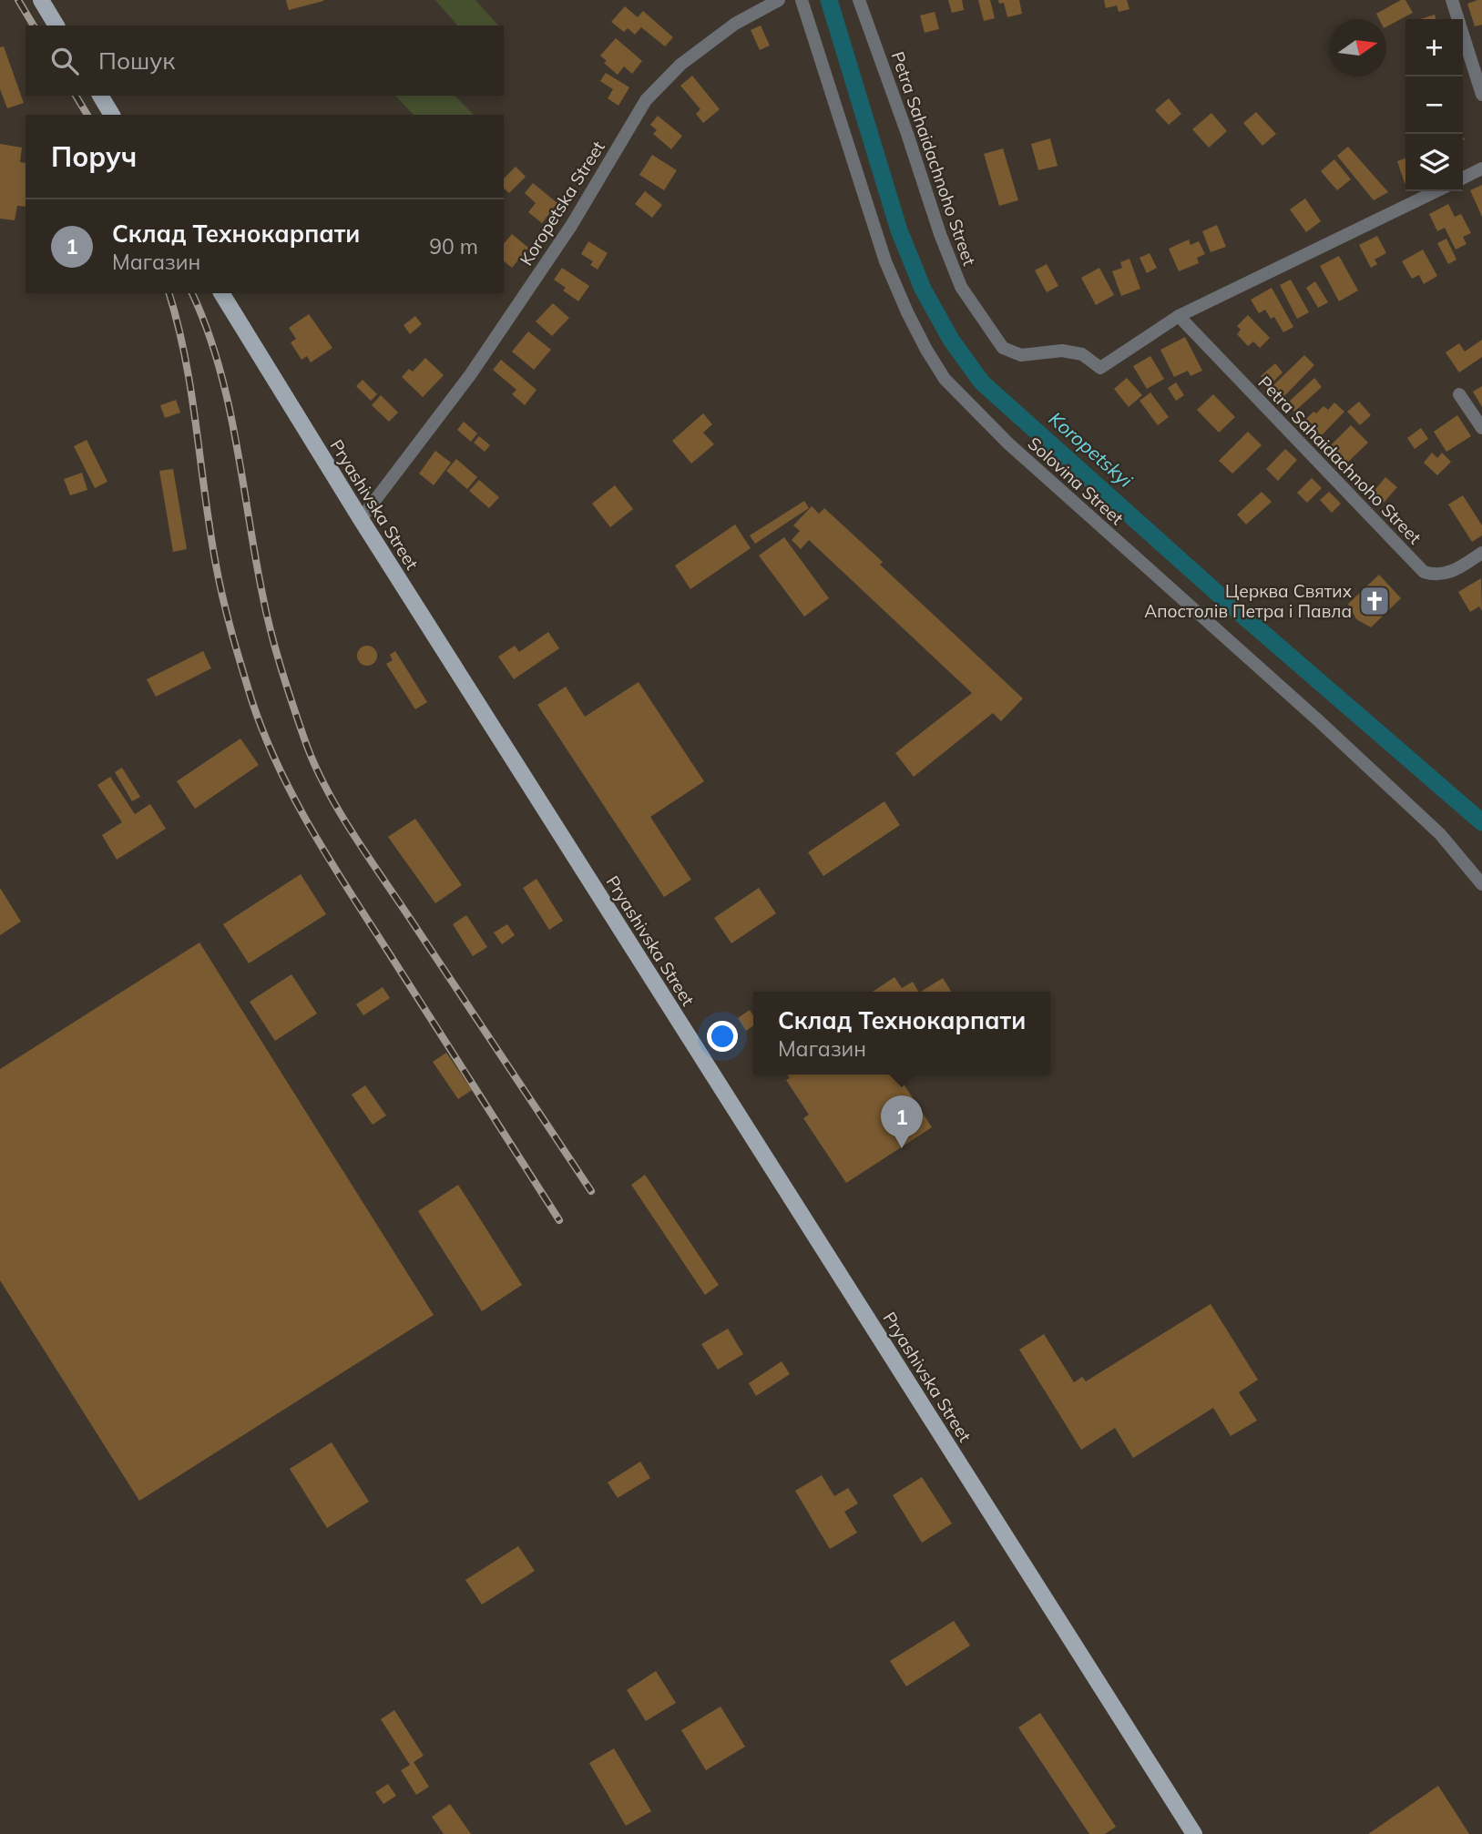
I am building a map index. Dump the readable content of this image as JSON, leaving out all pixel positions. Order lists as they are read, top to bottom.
{
  "streets": {
    "main road": ["Pryashivska Street"],
    "street": ["Petra Sahaidachnoho Street", "Koropetska Street", "Solovina Street"]
  },
  "crossings": [
    ["Koropetska Street", "Pryashivska Street"]
  ],
  "water": ["Koropetskyi"],
  "places": {
    "church": ["Церква Святих Апостолів Петра і Павла"]
  },
  "north": "right",
  "page": {
    "map_buttons": ["+", "−"],
    "search": "Пошук",
    "heading": "Поруч",
    "list": [
      {
        "mark": "1",
        "name": "Склад Технокарпати",
        "note": "Магазин",
        "value": "90 m"
      }
    ],
    "popup": ["Склад Технокарпати", "Магазин"],
    "pins": "1"
  }
}
